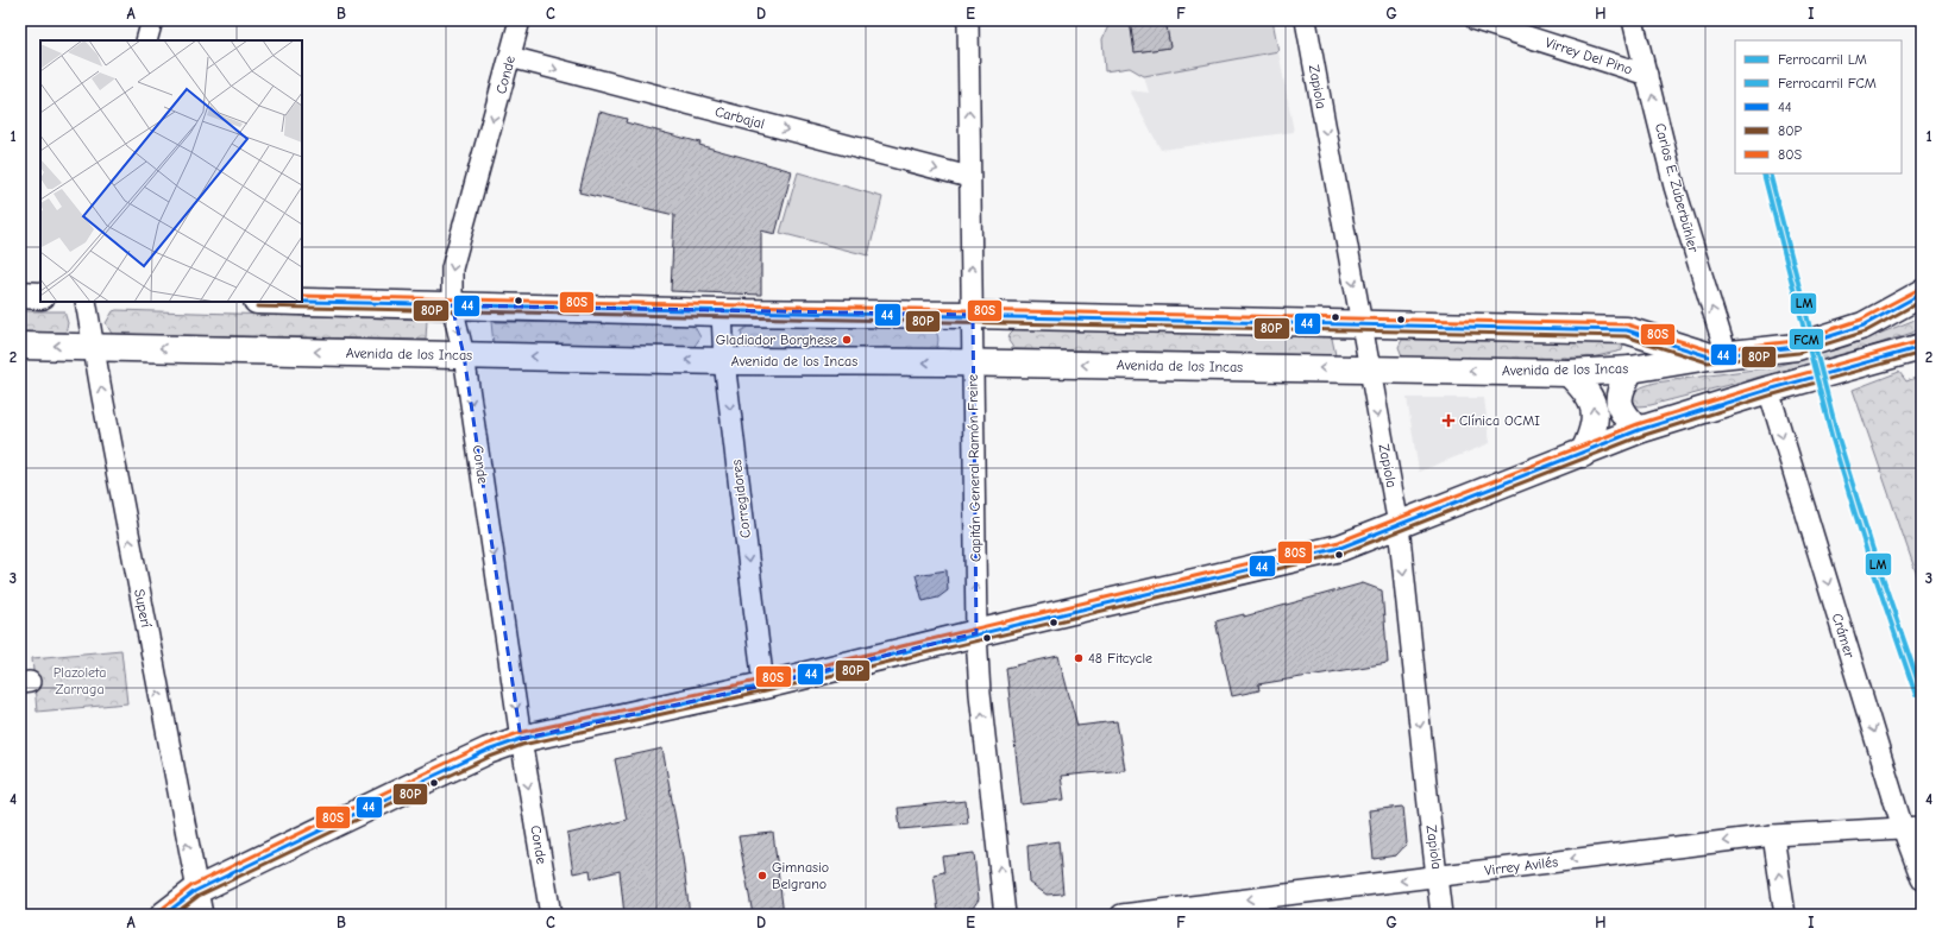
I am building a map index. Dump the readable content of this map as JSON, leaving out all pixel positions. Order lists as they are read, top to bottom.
{
  "streets": {
    "main road": ["Avenida de los Incas"],
    "street": [
      "Virrey Del Pino",
      "Conde",
      "Zapiola",
      "Carbajal",
      "Carlos E. Zuberbühler",
      "Capitán General Ramón Freire",
      "Corregidores",
      "Superí",
      "Crámer",
      "Virrey Avilés"
    ]
  },
  "crossings": [
    ["Virrey Del Pino", "Carlos E. Zuberbühler"],
    ["Conde", "Carbajal"],
    ["Conde", "Avenida de los Incas"],
    ["Zapiola", "Avenida de los Incas"],
    ["Zapiola", "Virrey Avilés"],
    ["Carbajal", "Capitán General Ramón Freire"],
    ["Carlos E. Zuberbühler", "Avenida de los Incas"],
    ["Avenida de los Incas", "Capitán General Ramón Freire"],
    ["Avenida de los Incas", "Corregidores"],
    ["Avenida de los Incas", "Superí"],
    ["Crámer", "Virrey Avilés"]
  ],
  "one_way": [
    "Conde",
    "Zapiola",
    "Carbajal",
    "Carlos E. Zuberbühler",
    "Capitán General Ramón Freire",
    "Corregidores",
    "Superí",
    "Crámer",
    "Virrey Avilés"
  ],
  "parks": ["Plazoleta Zarraga"],
  "places": {
    "other": ["Gladiador Borghese", "48 Fitcycle", "Gimnasio Belgrano"],
    "health": ["Clínica OCMI"]
  },
  "lines": [
    "rail line LM",
    "rail line FCM",
    "transit line 80S",
    "transit line 44",
    "transit line 80P"
  ],
  "legend": [
    "Ferrocarril LM",
    "Ferrocarril FCM",
    "44",
    "80P",
    "80S"
  ],
  "grid": {
    "columns": [
      "A",
      "B",
      "C",
      "D",
      "E",
      "F",
      "G",
      "H",
      "I"
    ],
    "rows": [
      "1",
      "2",
      "3",
      "4"
    ]
  }
}
